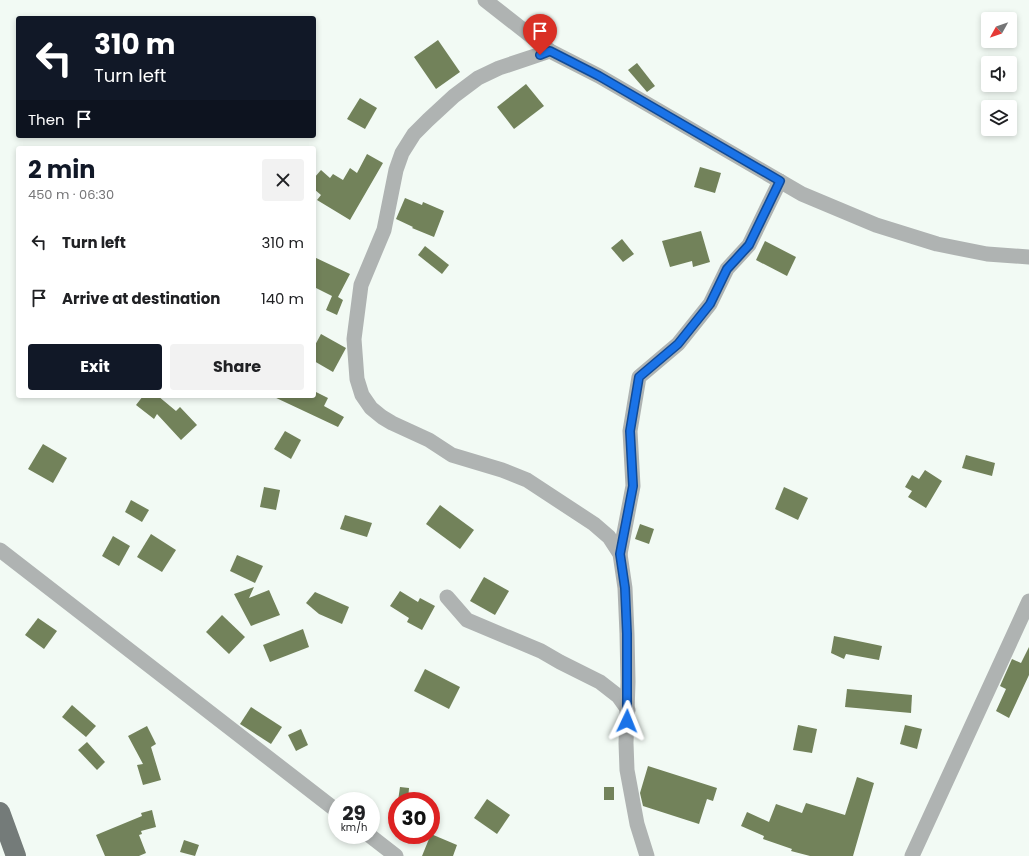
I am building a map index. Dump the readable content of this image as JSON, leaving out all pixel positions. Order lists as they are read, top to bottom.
{
  "north": "bottom left",
  "page": {
    "turn": ["310 m", "Turn left"],
    "then": "Then",
    "heading": ["2 min", "450 m · 06:30"],
    "list": [
      {
        "name": "Turn left",
        "value": "310 m"
      },
      {
        "name": "Arrive at destination",
        "value": "140 m"
      }
    ],
    "buttons": ["Exit", "Share"],
    "speed": "29 km/h",
    "limit": "30"
  }
}
